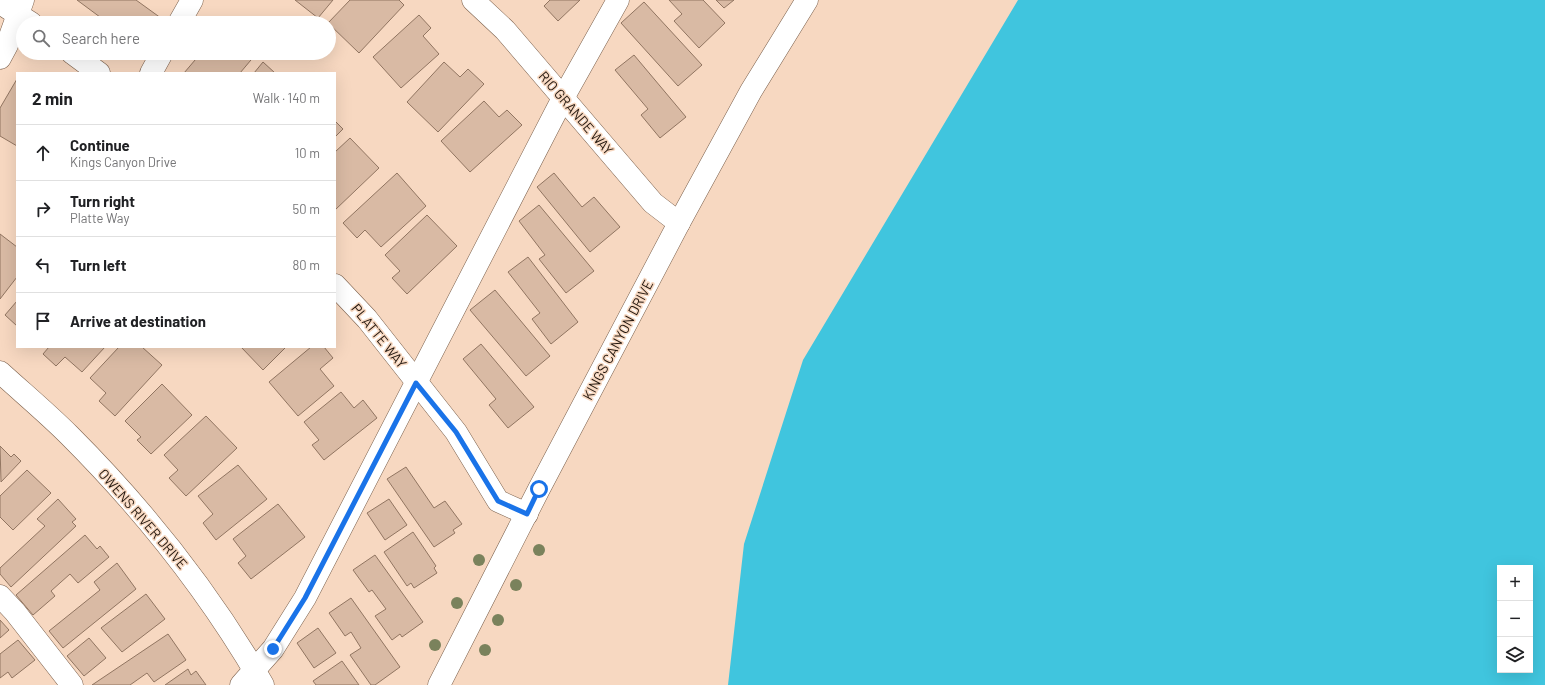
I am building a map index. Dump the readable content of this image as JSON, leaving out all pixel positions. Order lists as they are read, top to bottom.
{
  "streets": {
    "street": [
      "RIO GRANDE WAY",
      "PLATTE WAY",
      "KINGS CANYON DRIVE",
      "OWENS RIVER DRIVE"
    ]
  },
  "crossings": [
    ["RIO GRANDE WAY", "KINGS CANYON DRIVE"],
    ["PLATTE WAY", "KINGS CANYON DRIVE"]
  ],
  "page": {
    "search": "Search here",
    "heading": ["2 min", "Walk · 140 m"],
    "list": [
      ["Continue", "Kings Canyon Drive", "10 m"],
      ["Turn right", "Platte Way", "50 m"],
      ["Turn left", "80 m"],
      "Arrive at destination"
    ],
    "map_buttons": ["+", "−"]
  }
}
